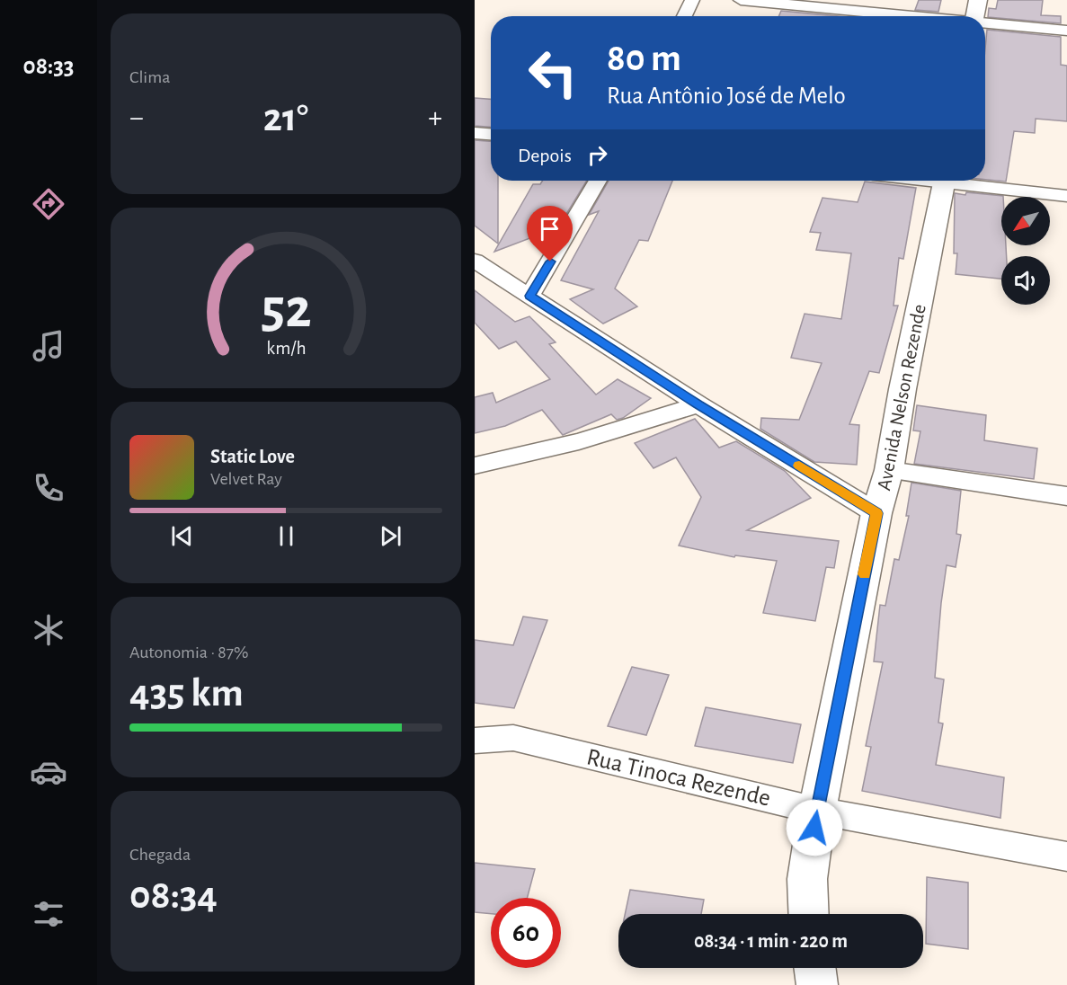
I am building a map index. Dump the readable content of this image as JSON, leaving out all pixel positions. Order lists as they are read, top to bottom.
{
  "streets": {
    "main road": ["Avenida Nelson Rezende"],
    "street": ["Rua Tinoca Rezende"]
  },
  "crossings": [
    ["Avenida Nelson Rezende", "Rua Tinoca Rezende"]
  ],
  "north": "bottom left",
  "page": {
    "tabs": "08:33",
    "tile": [
      "Clima",
      ["Autonomia · 87%", "435 km"],
      ["Chegada", "08:34"]
    ],
    "turn": ["80 m", "Rua Antônio José de Melo"],
    "heat": ["−", "21°", "+"],
    "then": "Depois",
    "song": ["Static Love", "Velvet Ray"],
    "limit": "60",
    "trip": "08:34 · 1 min · 220 m",
    "gauge": ["52", "km/h"]
  }
}
